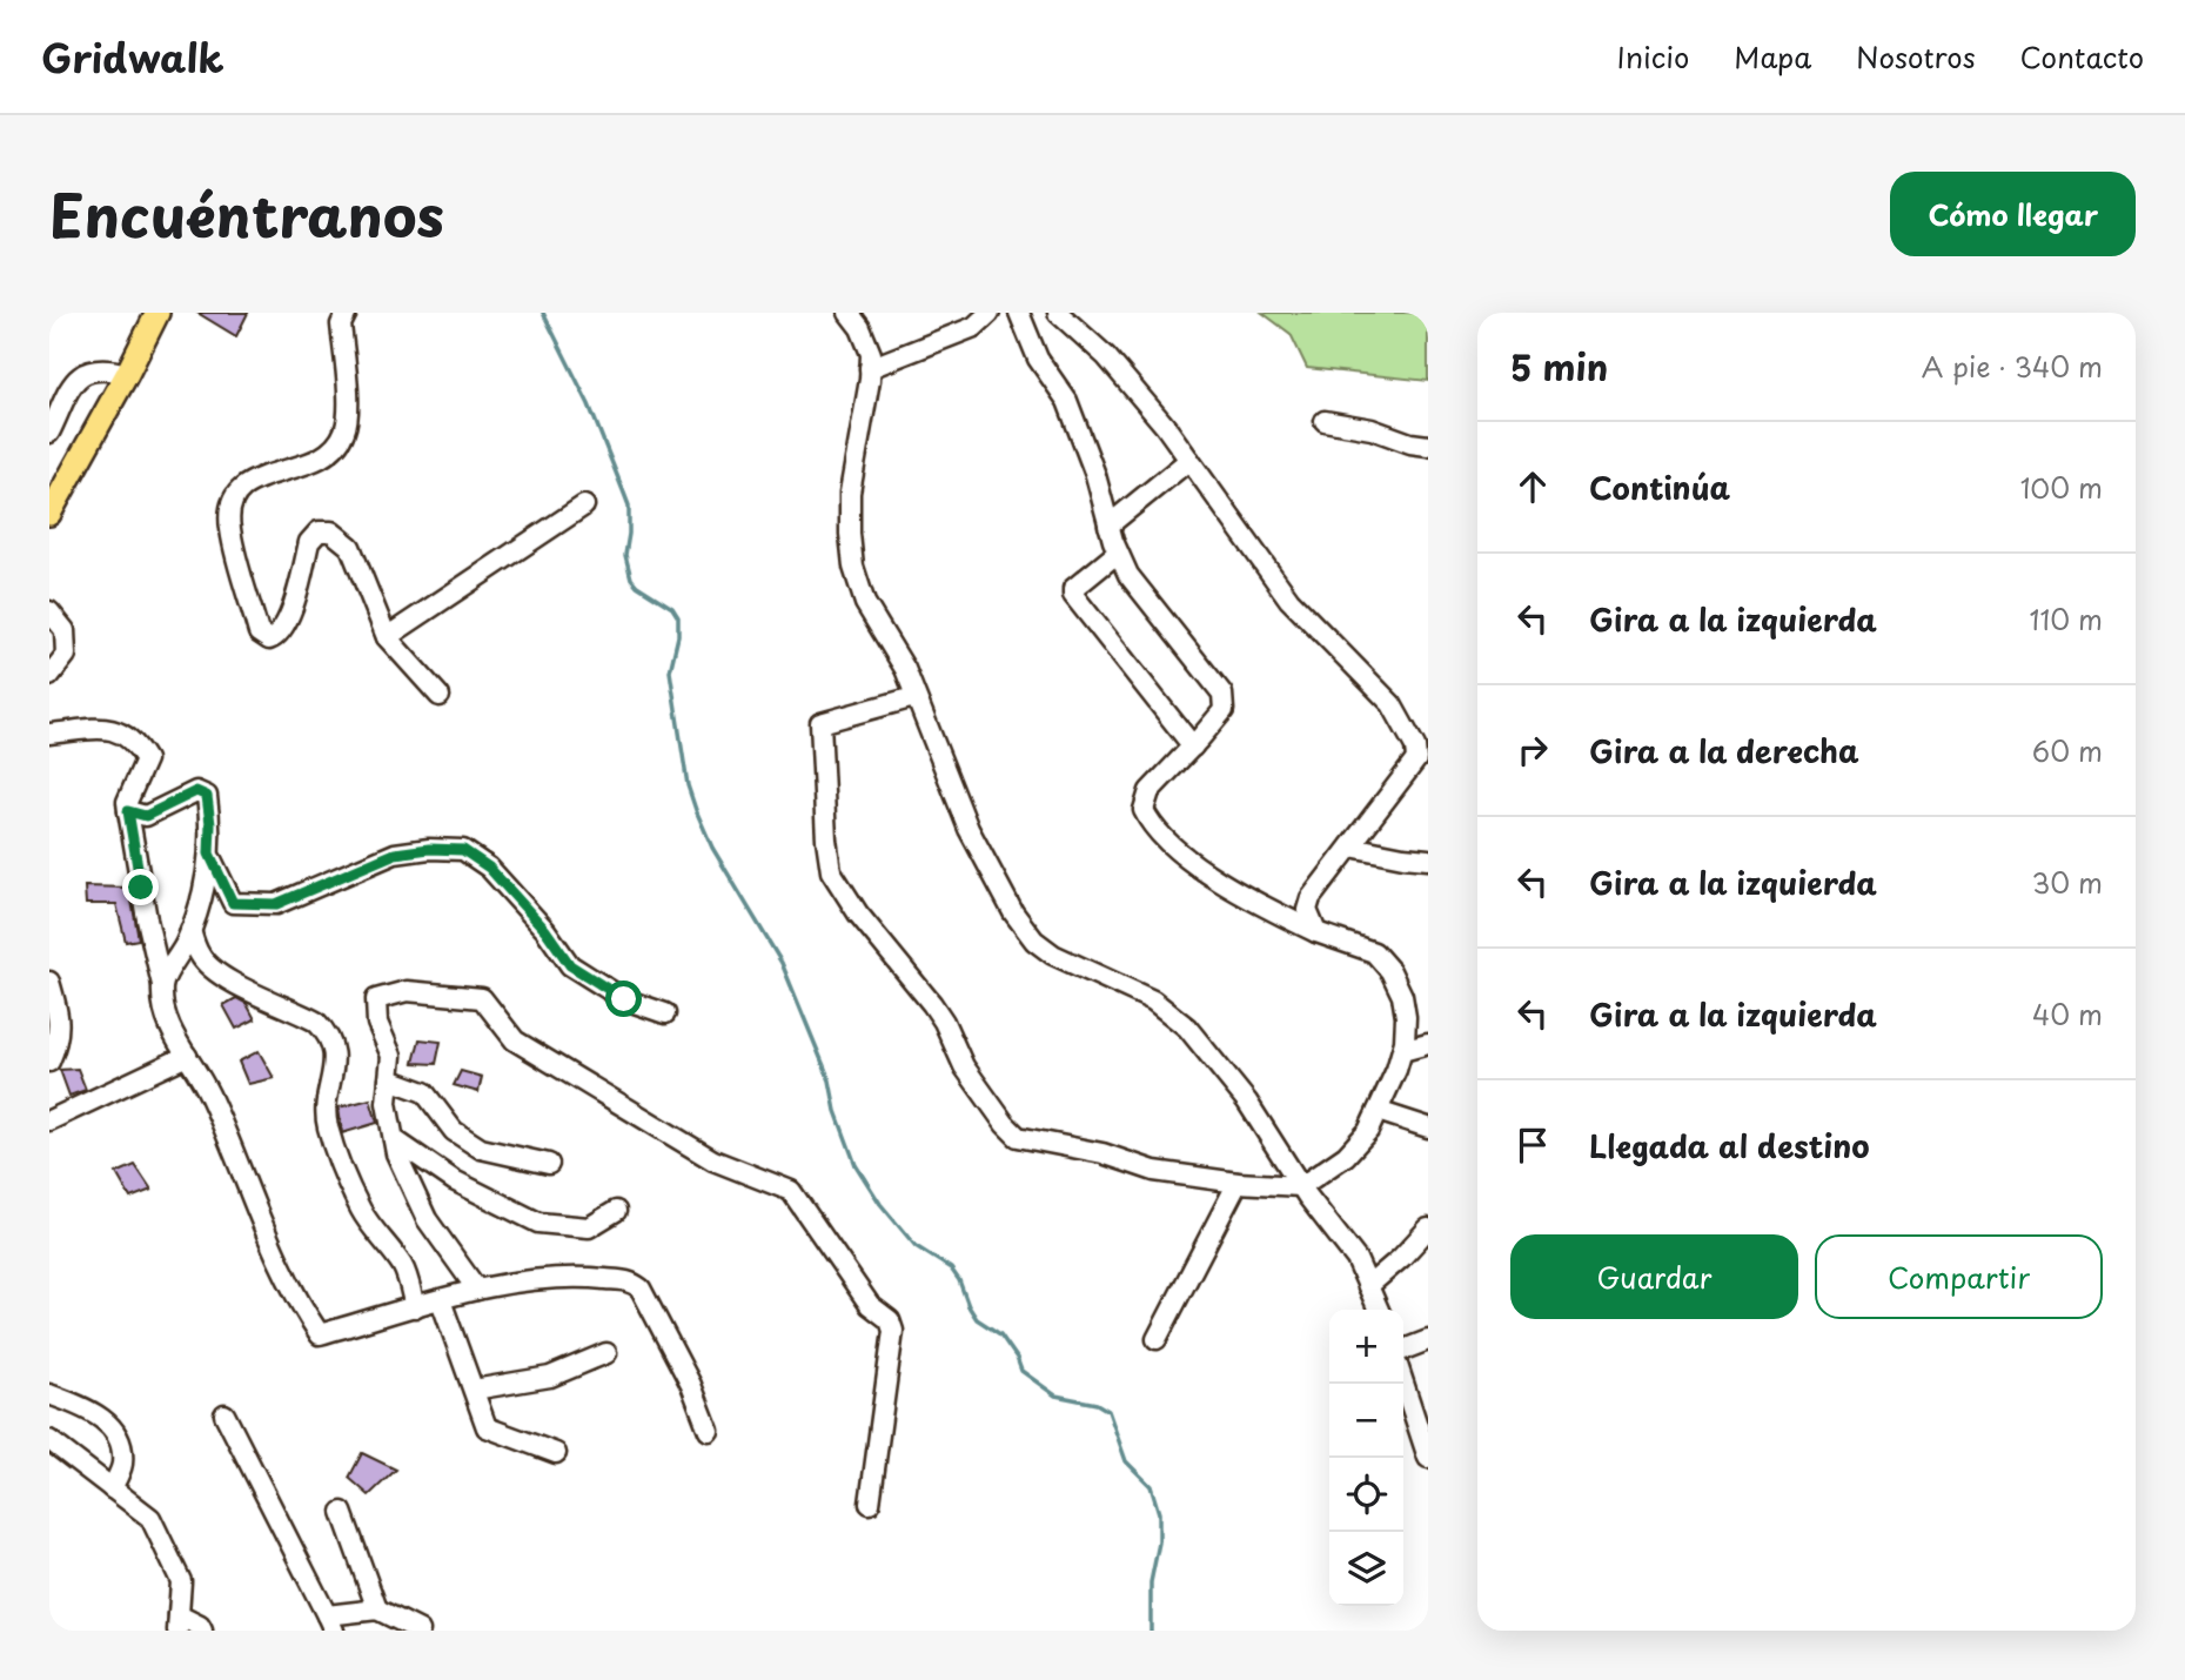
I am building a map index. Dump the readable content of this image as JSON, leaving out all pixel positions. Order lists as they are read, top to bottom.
{
  "page": {
    "header": "Gridwalk",
    "nav": [
      "Inicio",
      "Mapa",
      "Nosotros",
      "Contacto"
    ],
    "title": "Encuéntranos",
    "buttons": [
      "Cómo llegar",
      ["Guardar", "Compartir"]
    ],
    "heading": ["5 min", "A pie · 340 m"],
    "list": [
      ["Continúa", "100 m"],
      ["Gira a la izquierda", "110 m"],
      ["Gira a la derecha", "60 m"],
      ["Gira a la izquierda", "30 m"],
      ["Gira a la izquierda", "40 m"],
      "Llegada al destino"
    ],
    "map_buttons": ["+", "−"]
  }
}
